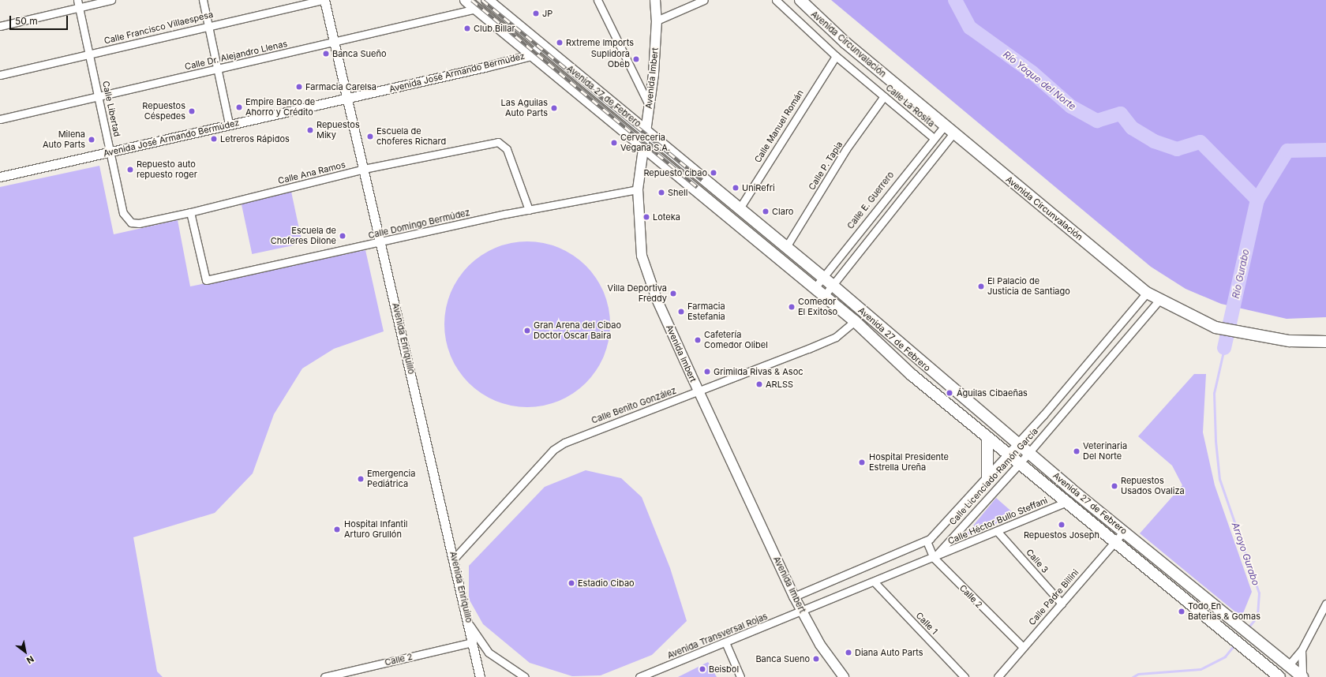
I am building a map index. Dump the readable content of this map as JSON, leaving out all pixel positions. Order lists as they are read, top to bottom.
{
  "streets": {
    "main road": ["Avenida Circunvalación", "Avenida Imbert", "Avenida 27 de Febrero"],
    "street": [
      "Calle Francisco Villaespesa",
      "Calle Dr. Alejandro Llenas",
      "Avenida José Armando Bermúdez",
      "Calle La Rosita",
      "Calle Libertad",
      "Calle Manuel Román",
      "Calle P. Tapia",
      "Calle Ana Ramos",
      "Calle E. Guerrero",
      "Calle Domingo Bermúdez",
      "Avenida Enriquillo",
      "Calle Benito González",
      "Calle Licenciado Ramón García",
      "Calle Héctor Bullo Steffani",
      "Calle 3",
      "Calle 2",
      "Calle Padre Billini",
      "Calle 1",
      "Avenida Transversal Rojas"
    ]
  },
  "crossings": [
    ["Calle Francisco Villaespesa", "Calle Libertad"],
    ["Calle Francisco Villaespesa", "Avenida Enriquillo"],
    ["Avenida Circunvalación", "Calle E. Guerrero"],
    ["Avenida Circunvalación", "Calle Licenciado Ramón García"],
    ["Calle Dr. Alejandro Llenas", "Avenida 27 de Febrero"],
    ["Calle Dr. Alejandro Llenas", "Calle Libertad"],
    ["Calle Dr. Alejandro Llenas", "Avenida Enriquillo"],
    ["Avenida José Armando Bermúdez", "Avenida 27 de Febrero"],
    ["Avenida José Armando Bermúdez", "Calle Libertad"],
    ["Avenida José Armando Bermúdez", "Avenida Enriquillo"],
    ["Avenida Imbert", "Avenida 27 de Febrero"],
    ["Avenida Imbert", "Calle Domingo Bermúdez"],
    ["Avenida Imbert", "Calle Benito González"],
    ["Avenida Imbert", "Calle Licenciado Ramón García"],
    ["Avenida Imbert", "Avenida Transversal Rojas"],
    ["Avenida 27 de Febrero", "Calle Manuel Román"],
    ["Avenida 27 de Febrero", "Calle P. Tapia"],
    ["Avenida 27 de Febrero", "Calle E. Guerrero"],
    ["Avenida 27 de Febrero", "Calle Benito González"],
    ["Avenida 27 de Febrero", "Calle Licenciado Ramón García"],
    ["Avenida 27 de Febrero", "Calle Héctor Bullo Steffani"],
    ["Avenida 27 de Febrero", "Calle Padre Billini"],
    ["Calle La Rosita", "Calle Manuel Román"],
    ["Calle La Rosita", "Calle P. Tapia"],
    ["Calle La Rosita", "Calle E. Guerrero"],
    ["Calle Libertad", "Calle Ana Ramos"],
    ["Calle Ana Ramos", "Calle Domingo Bermúdez"],
    ["Calle Ana Ramos", "Avenida Enriquillo"],
    ["Calle Domingo Bermúdez", "Avenida Enriquillo"],
    ["Avenida Enriquillo", "Calle Benito González"],
    ["Avenida Enriquillo", "Calle 2"],
    ["Calle Licenciado Ramón García", "Calle Héctor Bullo Steffani"],
    ["Calle Licenciado Ramón García", "Calle 2"],
    ["Calle Licenciado Ramón García", "Calle 1"],
    ["Calle Licenciado Ramón García", "Avenida Transversal Rojas"],
    ["Calle Héctor Bullo Steffani", "Calle 3"],
    ["Calle Héctor Bullo Steffani", "Calle 2"],
    ["Calle 3", "Calle Padre Billini"],
    ["Calle 2", "Calle Padre Billini"]
  ],
  "water": ["Río Yaque del Norte", "Río Gurabo", "Arroyo Gurabo"],
  "places": [
    "JP",
    "Club Billar",
    "Rxtreme Imports",
    "Banca Sueño",
    "Suplidora Obeb",
    "Farmacia Carelsa",
    "Empire Banco de Ahorro y Crédito",
    "Las Aguilas Auto Parts",
    "Repuestos Céspedes",
    "Repuestos Miky",
    "Escuela de choferes Richard",
    "Letreros Rápidos",
    "Milena Auto Parts",
    "Cerveceria Vegana S.A.",
    "Repuesto auto repuesto roger",
    "Repuesto cibao",
    "UniRefri",
    "Shell",
    "Claro",
    "Loteka",
    "Escuela de Choferes Dilone",
    "El Palacio de Justicia de Santiago",
    "Villa Deportiva Freddy",
    "Comedor El Exitoso",
    "Farmacia Estefania",
    "Gran Arena del Cibao Doctor Óscar Baira",
    "Cafetería Comedor Olibel",
    "Grimilda Rivas & Asoc",
    "ARLSS",
    "Águilas Cibaeñas",
    "Veterinaria Del Norte",
    "Hospital Presidente Estrella Ureña",
    "Emergencia Pediátrica",
    "Repuestos Usados Ovaliza",
    "Repuestos Joseph",
    "Hospital Infantil Arturo Grullón",
    "Estadio Cibao",
    "Todo En Baterias & Gomas",
    "Diana Auto Parts",
    "Banca Sueno",
    "Beisbol"
  ],
  "scale_bar": "50 m",
  "north": "bottom right"
}
